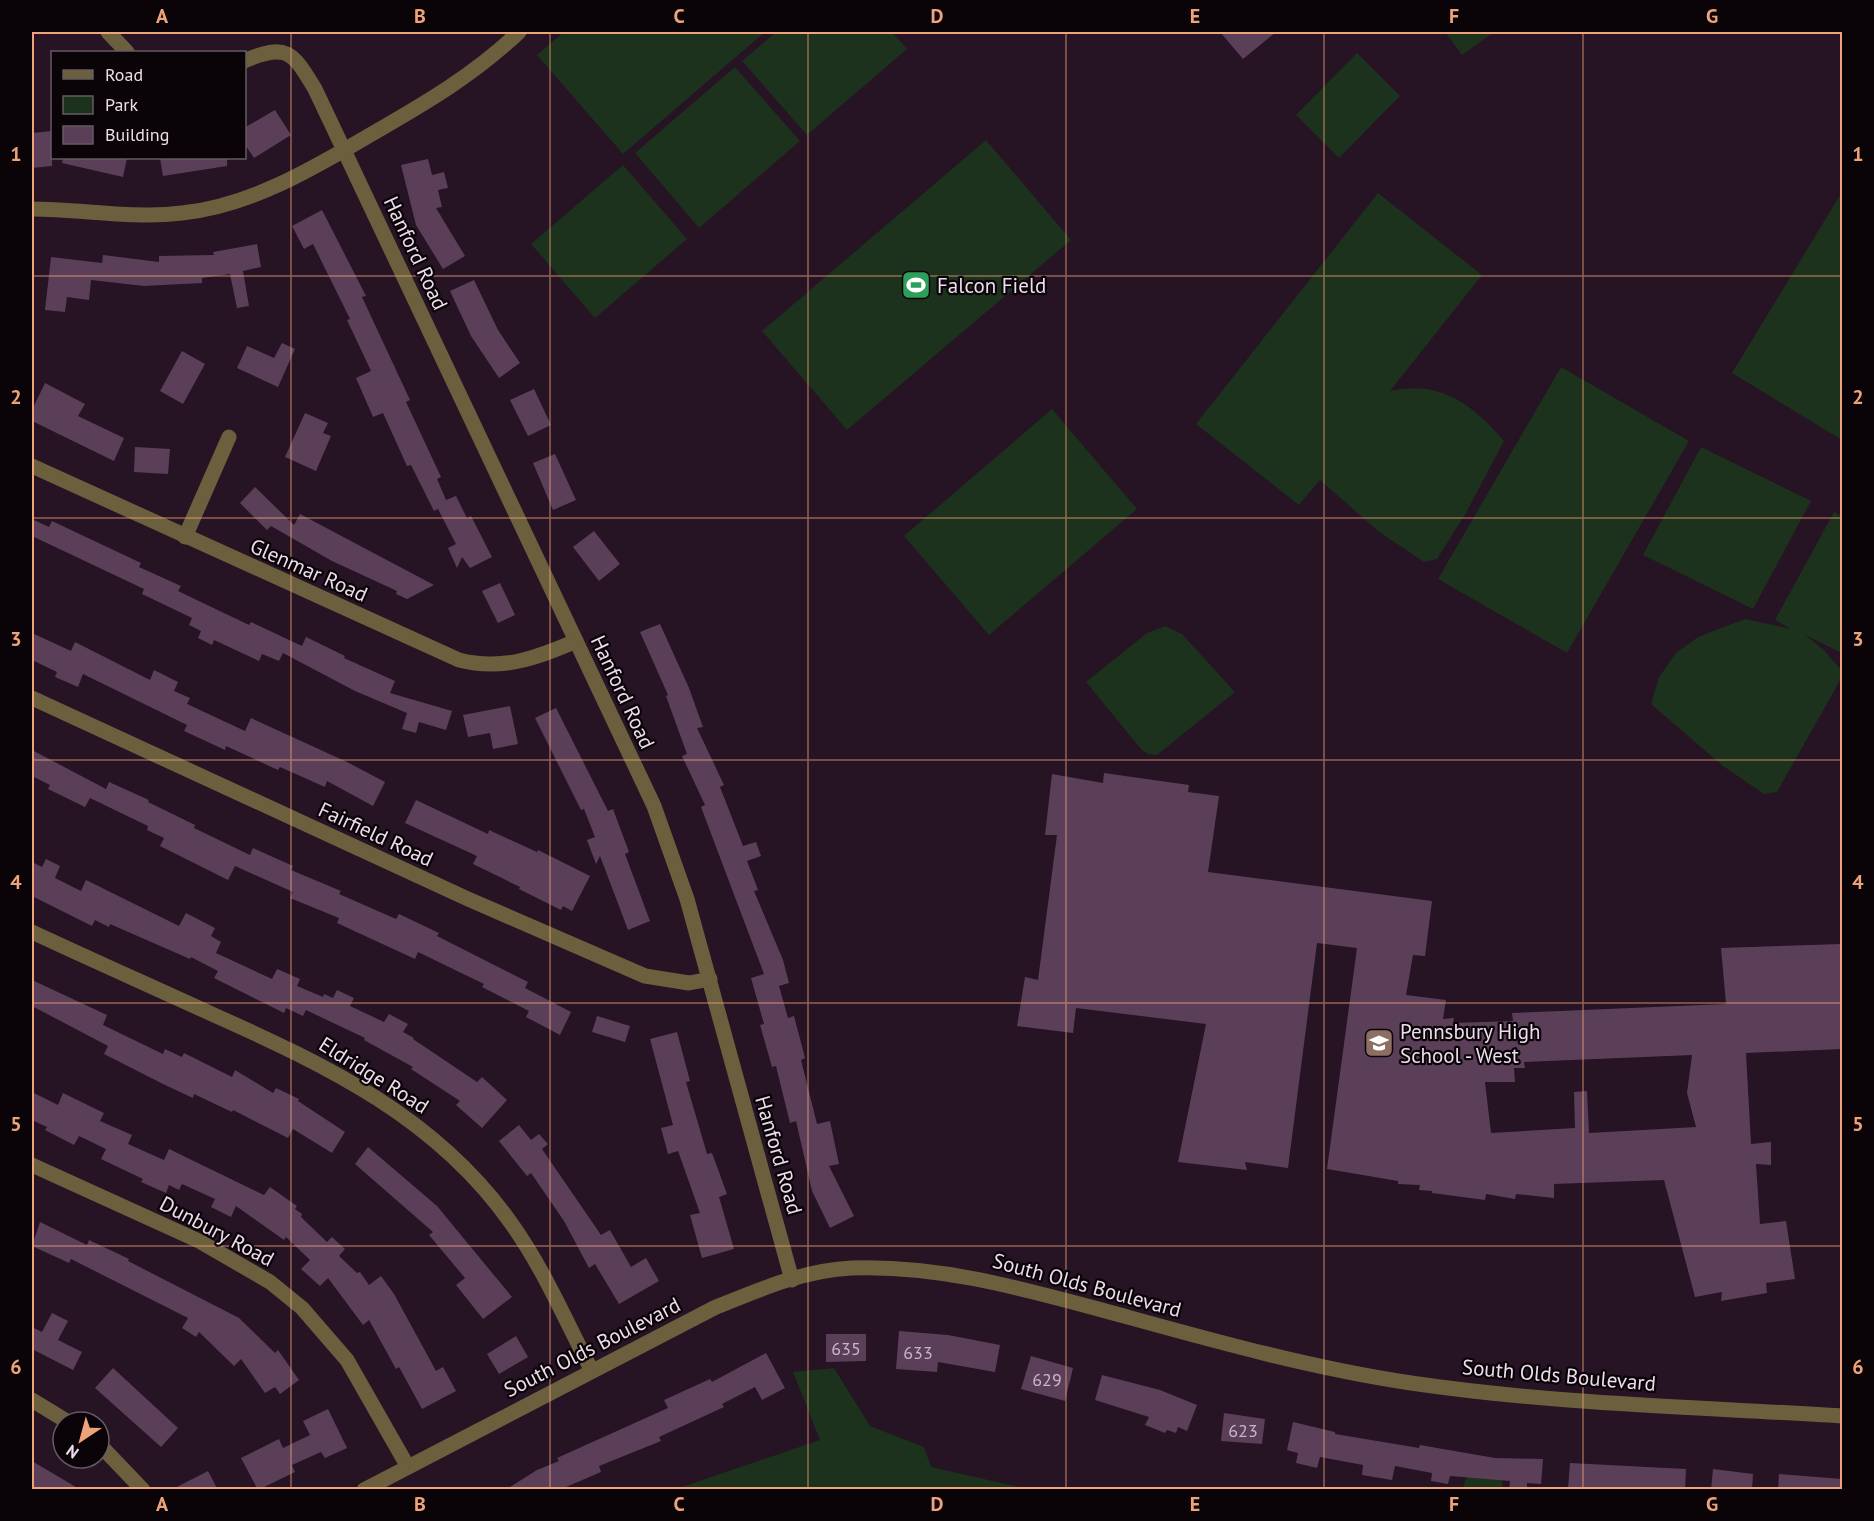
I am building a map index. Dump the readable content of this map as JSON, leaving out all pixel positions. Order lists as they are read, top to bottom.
{
  "streets": {
    "street": [
      "Hanford Road",
      "Glenmar Road",
      "Fairfield Road",
      "Eldridge Road",
      "Dunbury Road",
      "South Olds Boulevard"
    ]
  },
  "crossings": [
    ["Hanford Road", "Glenmar Road"],
    ["Hanford Road", "Fairfield Road"],
    ["Hanford Road", "South Olds Boulevard"],
    ["Eldridge Road", "South Olds Boulevard"],
    ["Dunbury Road", "South Olds Boulevard"]
  ],
  "places": {
    "sports": ["Falcon Field"],
    "school or university": ["Pennsbury High School - West"]
  },
  "house_numbers": [
    "635",
    "633",
    "629",
    "623"
  ],
  "legend": ["Road", "Park", "Building"],
  "north": "bottom left",
  "grid": {
    "columns": [
      "A",
      "B",
      "C",
      "D",
      "E",
      "F",
      "G"
    ],
    "rows": [
      "1",
      "2",
      "3",
      "4",
      "5",
      "6"
    ]
  }
}
